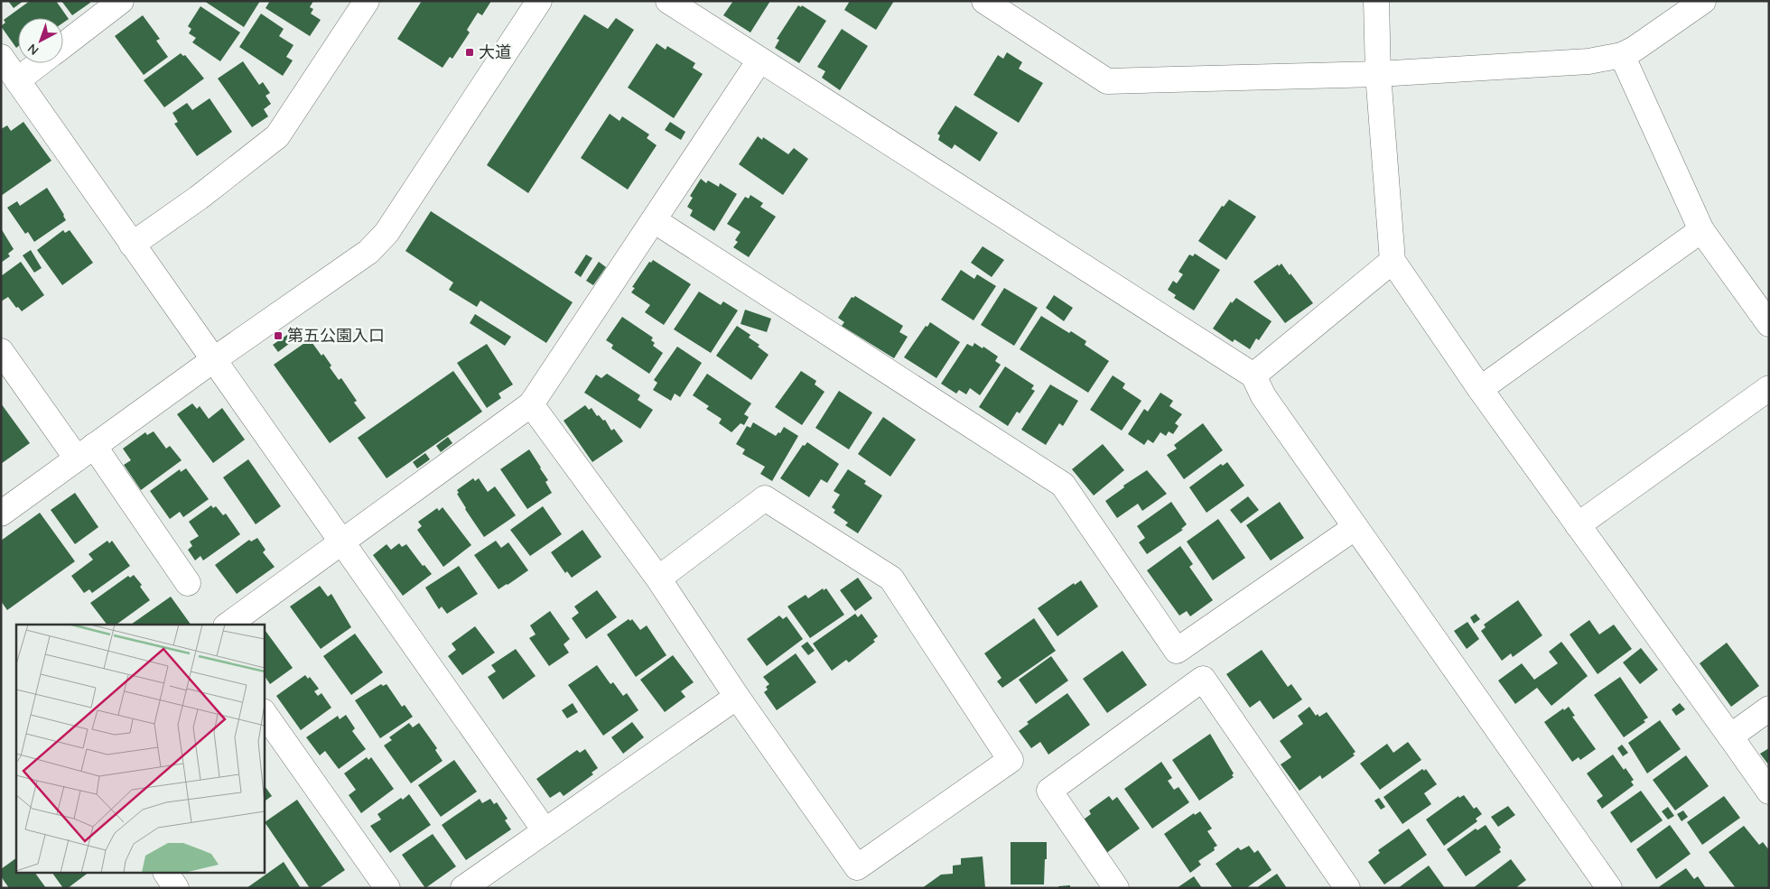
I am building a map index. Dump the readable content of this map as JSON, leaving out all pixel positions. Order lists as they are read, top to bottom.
{
  "places": {
    "transit": ["大道", "第五公園入口"]
  },
  "north": "bottom left"
}
